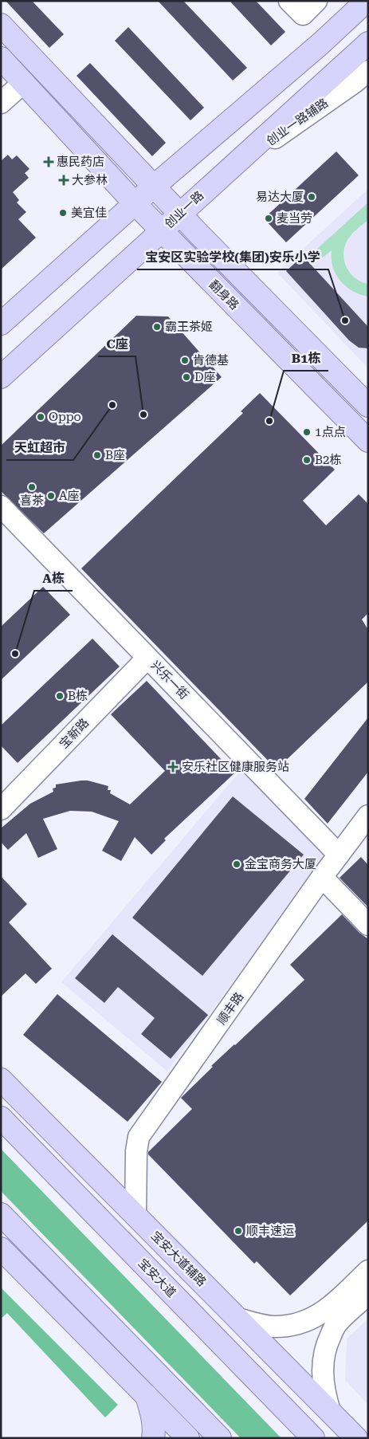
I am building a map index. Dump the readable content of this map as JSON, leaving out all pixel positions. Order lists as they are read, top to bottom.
{
  "streets": {
    "main road": [
      "创业一路",
      "翻身路",
      "宝安大道辅路",
      "宝安大道"
    ],
    "street": [
      "创业一路辅路",
      "兴乐一街",
      "宝新路",
      "顺丰路"
    ]
  },
  "crossings": [
    ["创业一路辅路", "创业一路"],
    ["创业一路", "翻身路"],
    ["兴乐一街", "宝新路"],
    ["兴乐一街", "顺丰路"],
    ["顺丰路", "宝安大道辅路"]
  ],
  "places": {
    "health": ["惠民药店", "大参林", "安乐社区健康服务站"],
    "other": [
      "易达大厦",
      "美宜佳",
      "麦当劳",
      "宝安区实验学校(集团)安乐小学",
      "霸王茶姬",
      "肯德基",
      "D座",
      "天虹超市",
      "C座",
      "Oppo",
      "B1栋",
      "1点点",
      "B座",
      "B2栋",
      "喜茶",
      "A座",
      "A栋",
      "B栋",
      "金宝商务大厦",
      "顺丰速运"
    ]
  }
}
